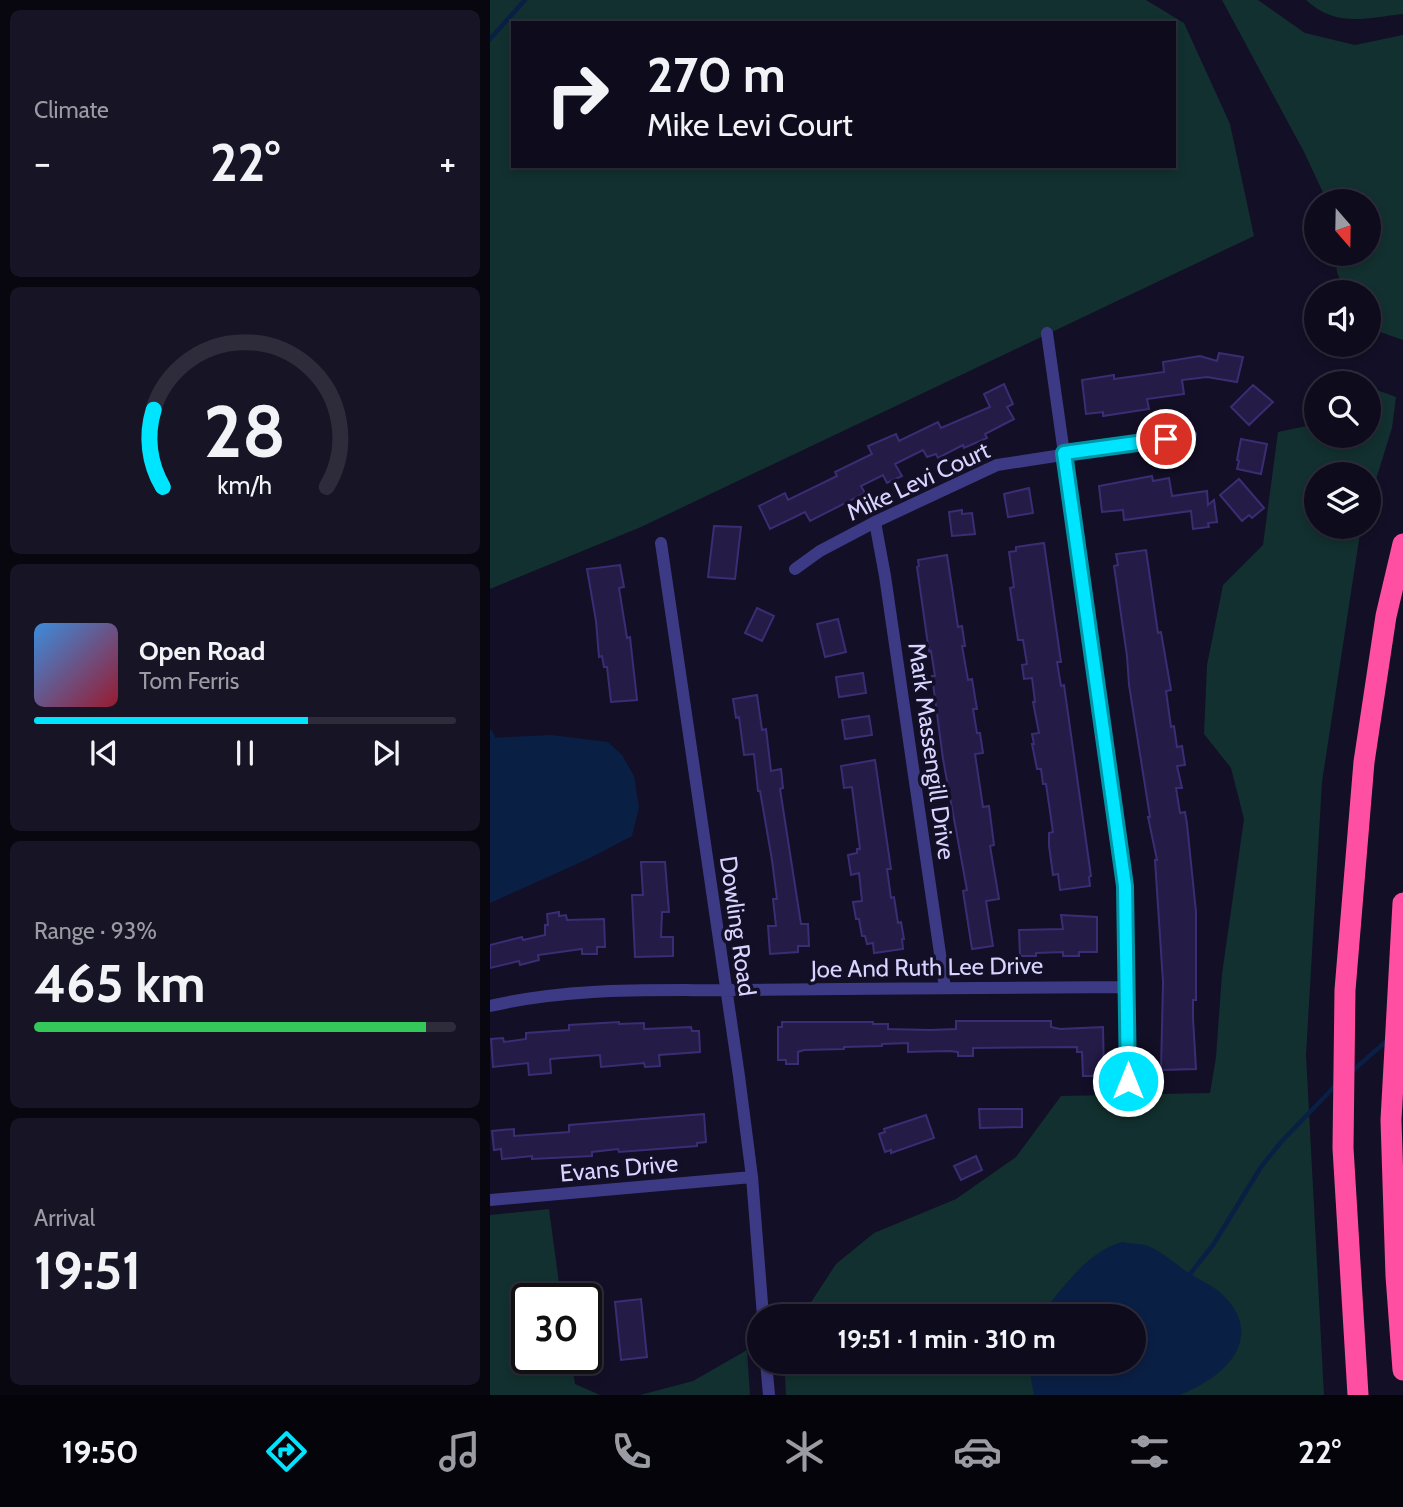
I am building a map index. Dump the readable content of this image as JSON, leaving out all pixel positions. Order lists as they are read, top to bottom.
{
  "streets": {
    "street": [
      "Mike Levi Court",
      "Mark Massengill Drive",
      "Dowling Road",
      "Joe And Ruth Lee Drive",
      "Evans Drive"
    ]
  },
  "crossings": [
    ["Mike Levi Court", "Mark Massengill Drive"],
    ["Mark Massengill Drive", "Joe And Ruth Lee Drive"],
    ["Dowling Road", "Joe And Ruth Lee Drive"],
    ["Dowling Road", "Evans Drive"]
  ],
  "north": "bottom",
  "page": {
    "tile": [
      "Climate",
      ["Range · 93%", "465 km"],
      ["Arrival", "19:51"]
    ],
    "turn": ["270 m", "Mike Levi Court"],
    "heat": ["−", "22°", "+"],
    "song": ["Open Road", "Tom Ferris"],
    "limit": "30",
    "trip": "19:51 · 1 min · 310 m",
    "tabs": ["19:50", "22°"],
    "gauge": ["28", "km/h"]
  }
}
